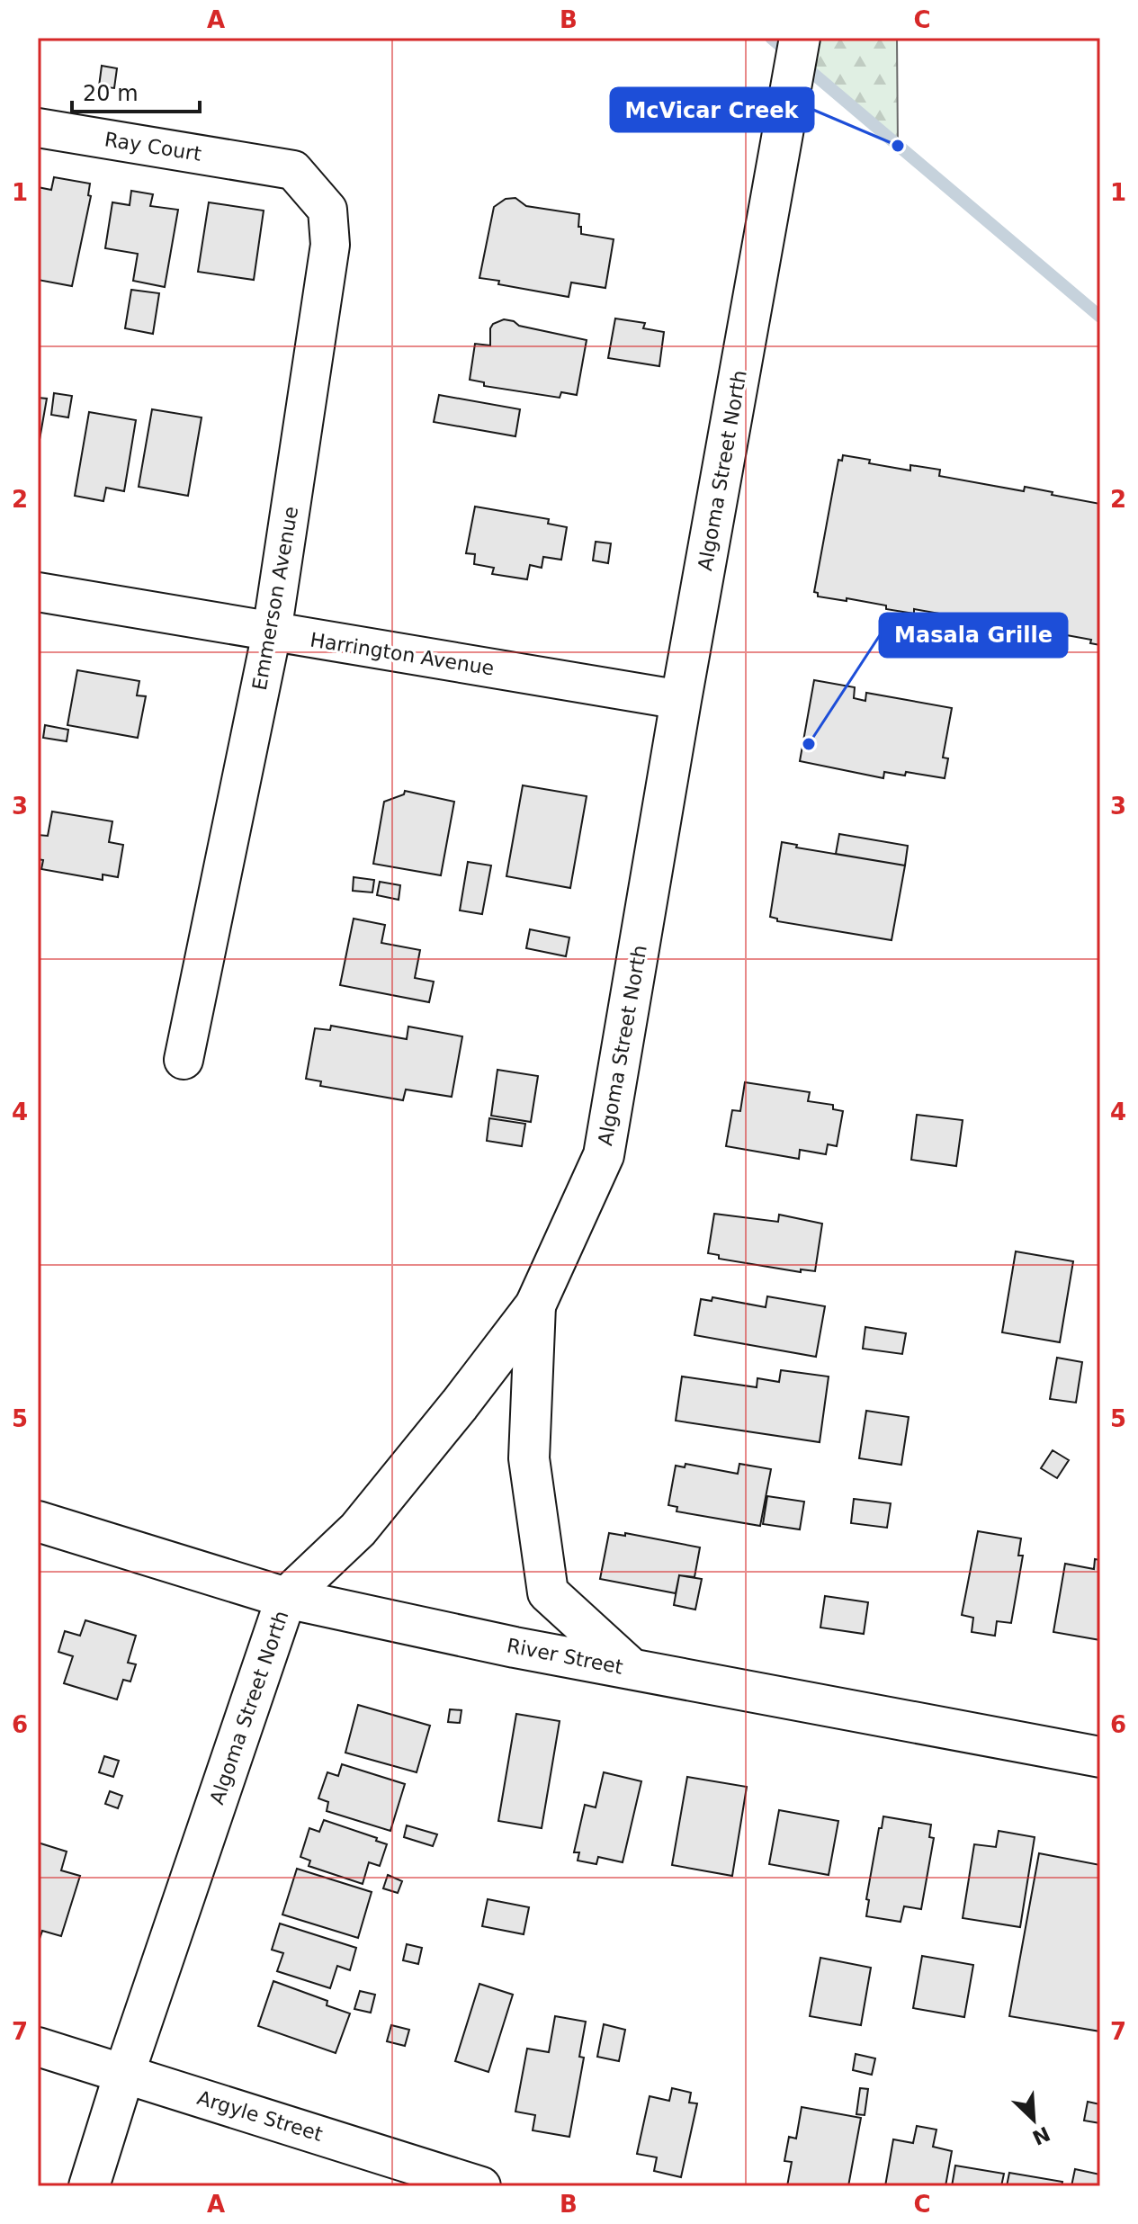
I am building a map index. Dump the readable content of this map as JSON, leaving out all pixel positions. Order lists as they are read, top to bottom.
{
  "streets": {
    "street": [
      "Ray Court",
      "Algoma Street North",
      "Emmerson Avenue",
      "Harrington Avenue",
      "River Street",
      "Argyle Street"
    ]
  },
  "crossings": [
    ["Ray Court", "Emmerson Avenue"],
    ["Algoma Street North", "Harrington Avenue"],
    ["Algoma Street North", "River Street"],
    ["Algoma Street North", "Argyle Street"],
    ["Emmerson Avenue", "Harrington Avenue"]
  ],
  "places": ["McVicar Creek", "Masala Grille"],
  "scale_bar": "20 m",
  "north": "bottom right",
  "grid": {
    "columns": ["A", "B", "C"],
    "rows": [
      "1",
      "2",
      "3",
      "4",
      "5",
      "6",
      "7"
    ]
  }
}
